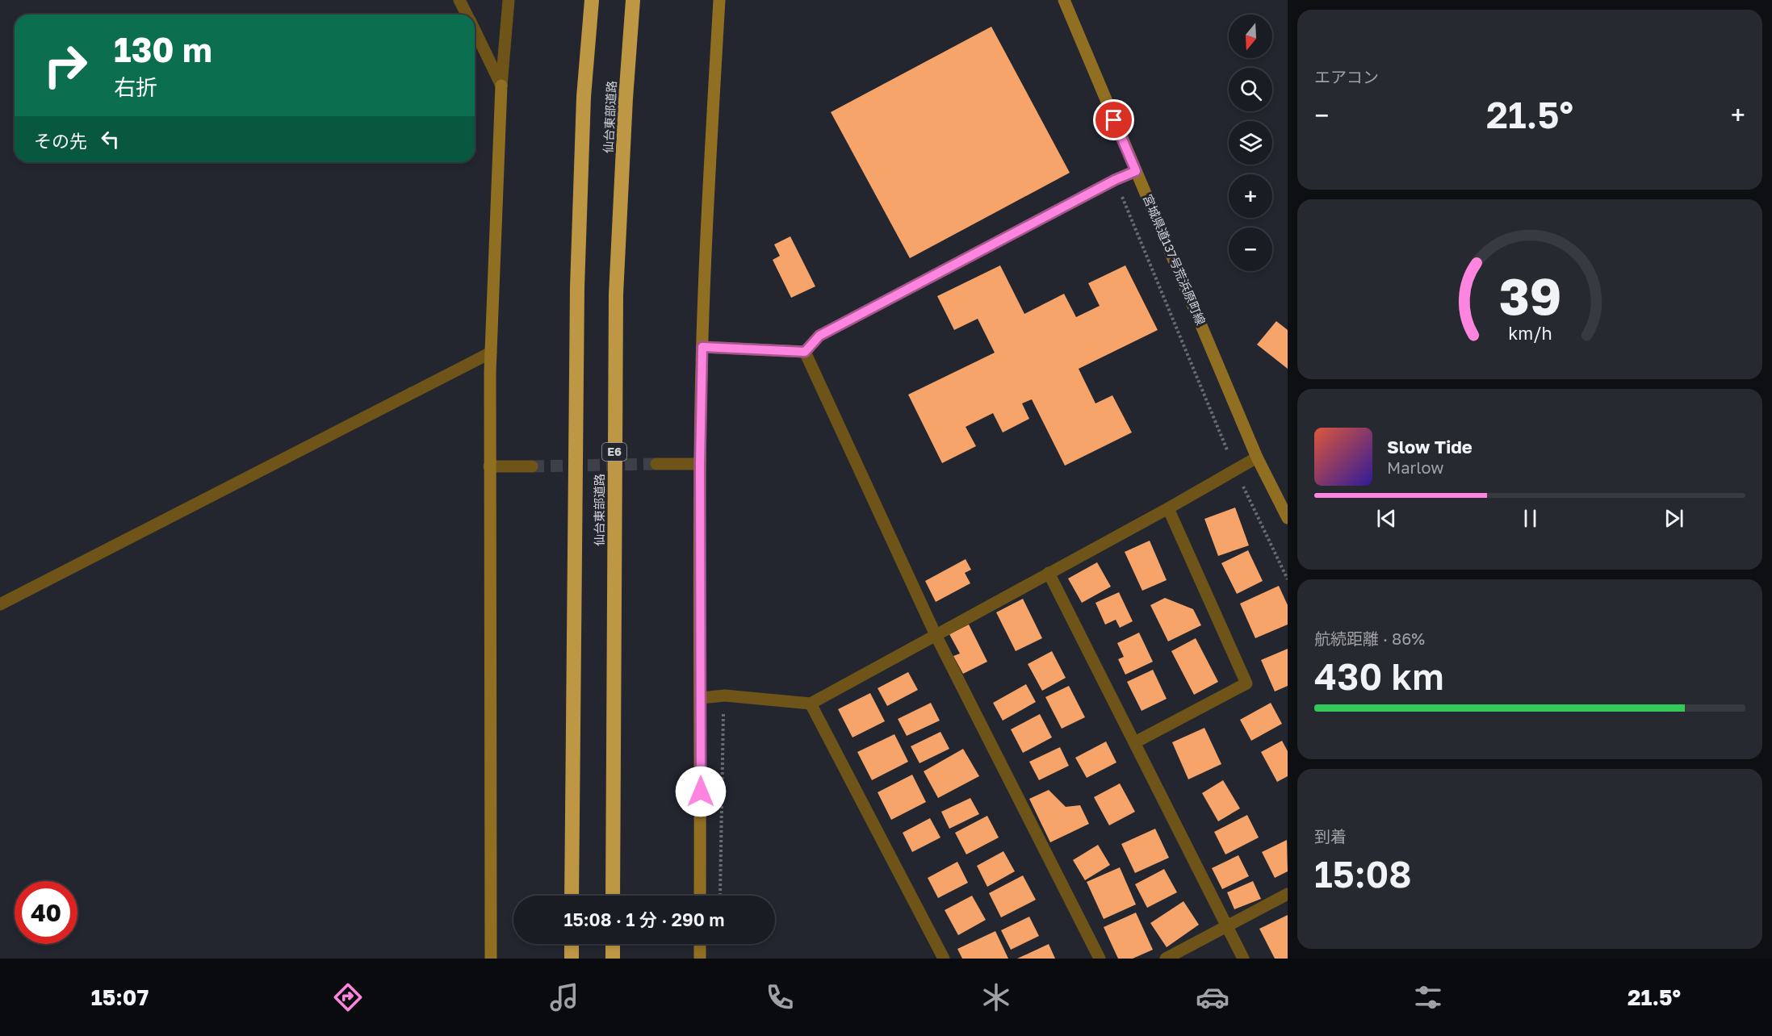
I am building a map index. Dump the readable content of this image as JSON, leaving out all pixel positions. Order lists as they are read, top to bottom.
{
  "streets": {
    "highway": ["仙台東部道路", "E6"],
    "street": ["宮城県道137号荒浜原町線"]
  },
  "north": "bottom",
  "page": {
    "tile": [
      "エアコン",
      ["航続距離 · 86%", "430 km"],
      ["到着", "15:08"]
    ],
    "map_buttons": ["+", "−"],
    "turn": ["130 m", "右折"],
    "heat": ["−", "21.5°", "+"],
    "then": "その先",
    "song": ["Slow Tide", "Marlow"],
    "limit": "40",
    "trip": "15:08 · 1 分 · 290 m",
    "tabs": ["15:07", "21.5°"],
    "gauge": ["39", "km/h"]
  }
}
